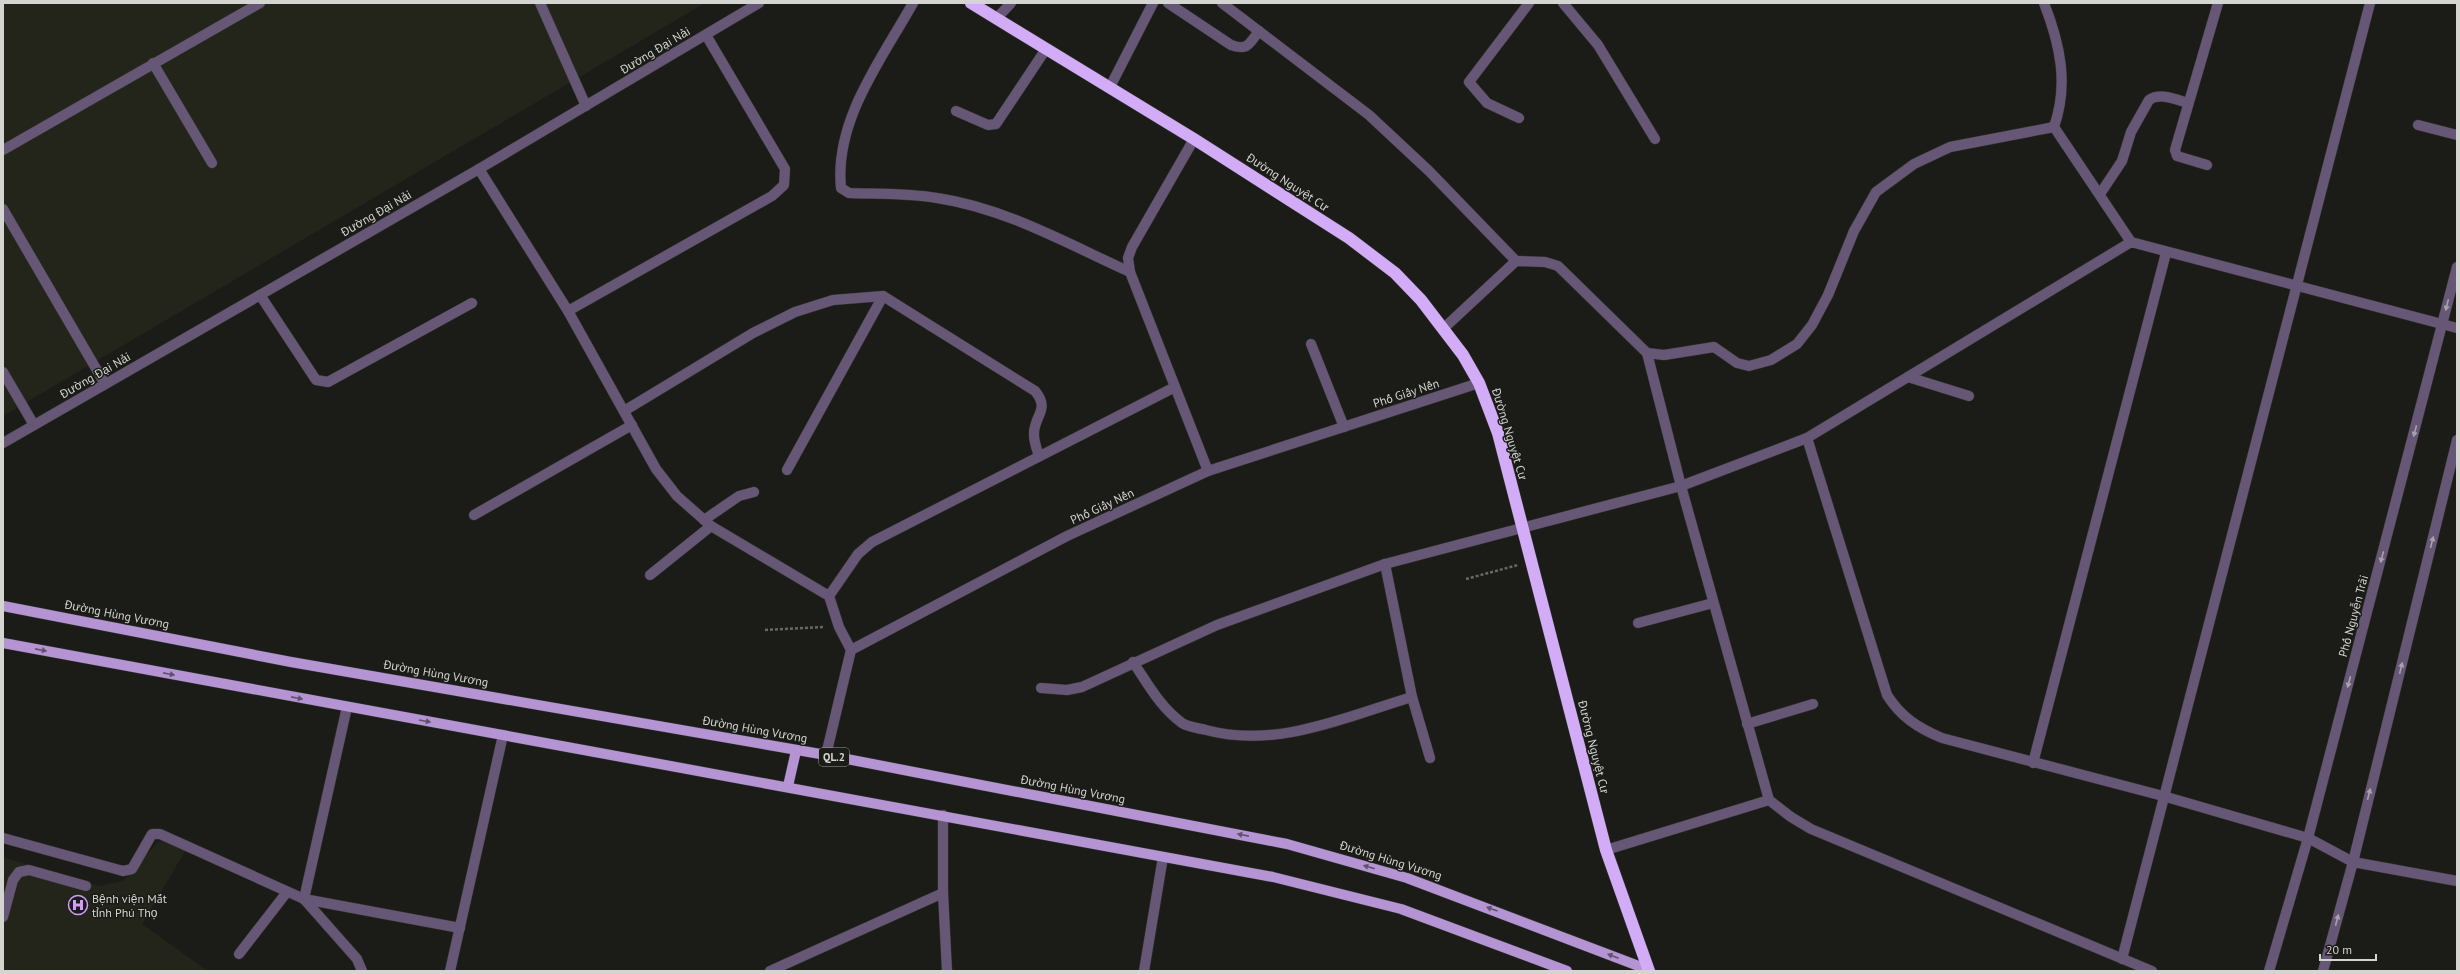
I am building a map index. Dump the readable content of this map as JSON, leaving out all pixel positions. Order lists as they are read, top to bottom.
{
  "streets": {
    "highway": ["Đường Nguyệt Cư"],
    "main road": ["Đường Hùng Vương", "QL.2"],
    "street": ["Đường Đại Nải", "Phố Giấy Nến", "Phố Nguyễn Trãi"]
  },
  "crossings": [
    ["Đường Nguyệt Cư", "Phố Giấy Nến"],
    ["Đường Nguyệt Cư", "Đường Hùng Vương"]
  ],
  "places": {
    "hospital": ["Bệnh viện Mắt tỉnh Phú Thọ"]
  },
  "scale_bar": "20 m"
}
